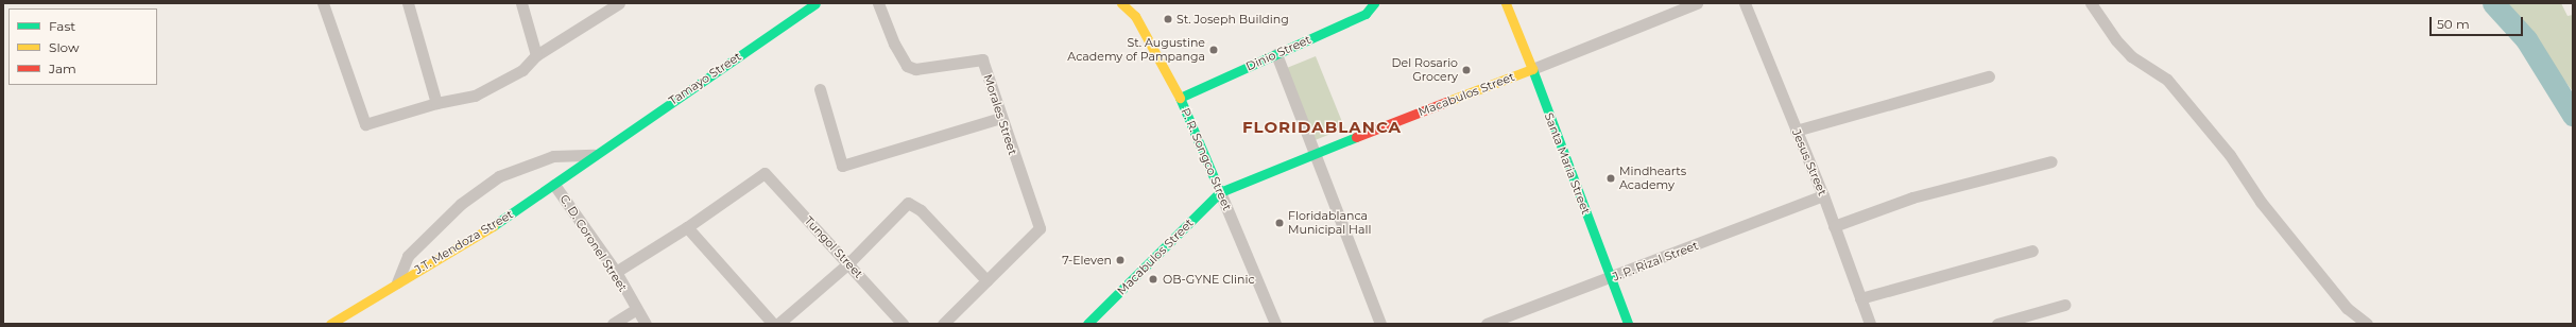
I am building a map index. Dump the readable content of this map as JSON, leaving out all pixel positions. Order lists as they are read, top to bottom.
{
  "streets": {
    "street": [
      "Dinio Street",
      "Tamayo Street",
      "Macabulos Street",
      "Morales Street",
      "P. R. Songco Street",
      "Jesus Street",
      "Santa Maria Street",
      "J.T. Mendoza Street",
      "C. D. Coronel Street",
      "Tungol Street",
      "J. P. Rizal Street"
    ]
  },
  "crossings": [
    ["Dinio Street", "P. R. Songco Street"],
    ["Tamayo Street", "J.T. Mendoza Street"],
    ["Macabulos Street", "P. R. Songco Street"],
    ["Macabulos Street", "Santa Maria Street"],
    ["Jesus Street", "J. P. Rizal Street"],
    ["Santa Maria Street", "J. P. Rizal Street"],
    ["J.T. Mendoza Street", "C. D. Coronel Street"]
  ],
  "districts": ["FLORIDABLANCA"],
  "places": [
    "St. Joseph Building",
    "St. Augustine Academy of Pampanga",
    "Del Rosario Grocery",
    "Mindhearts Academy",
    "Floridablanca Municipal Hall",
    "7-Eleven",
    "OB-GYNE Clinic"
  ],
  "legend": ["Fast", "Slow", "Jam"],
  "scale_bar": "50 m"
}
